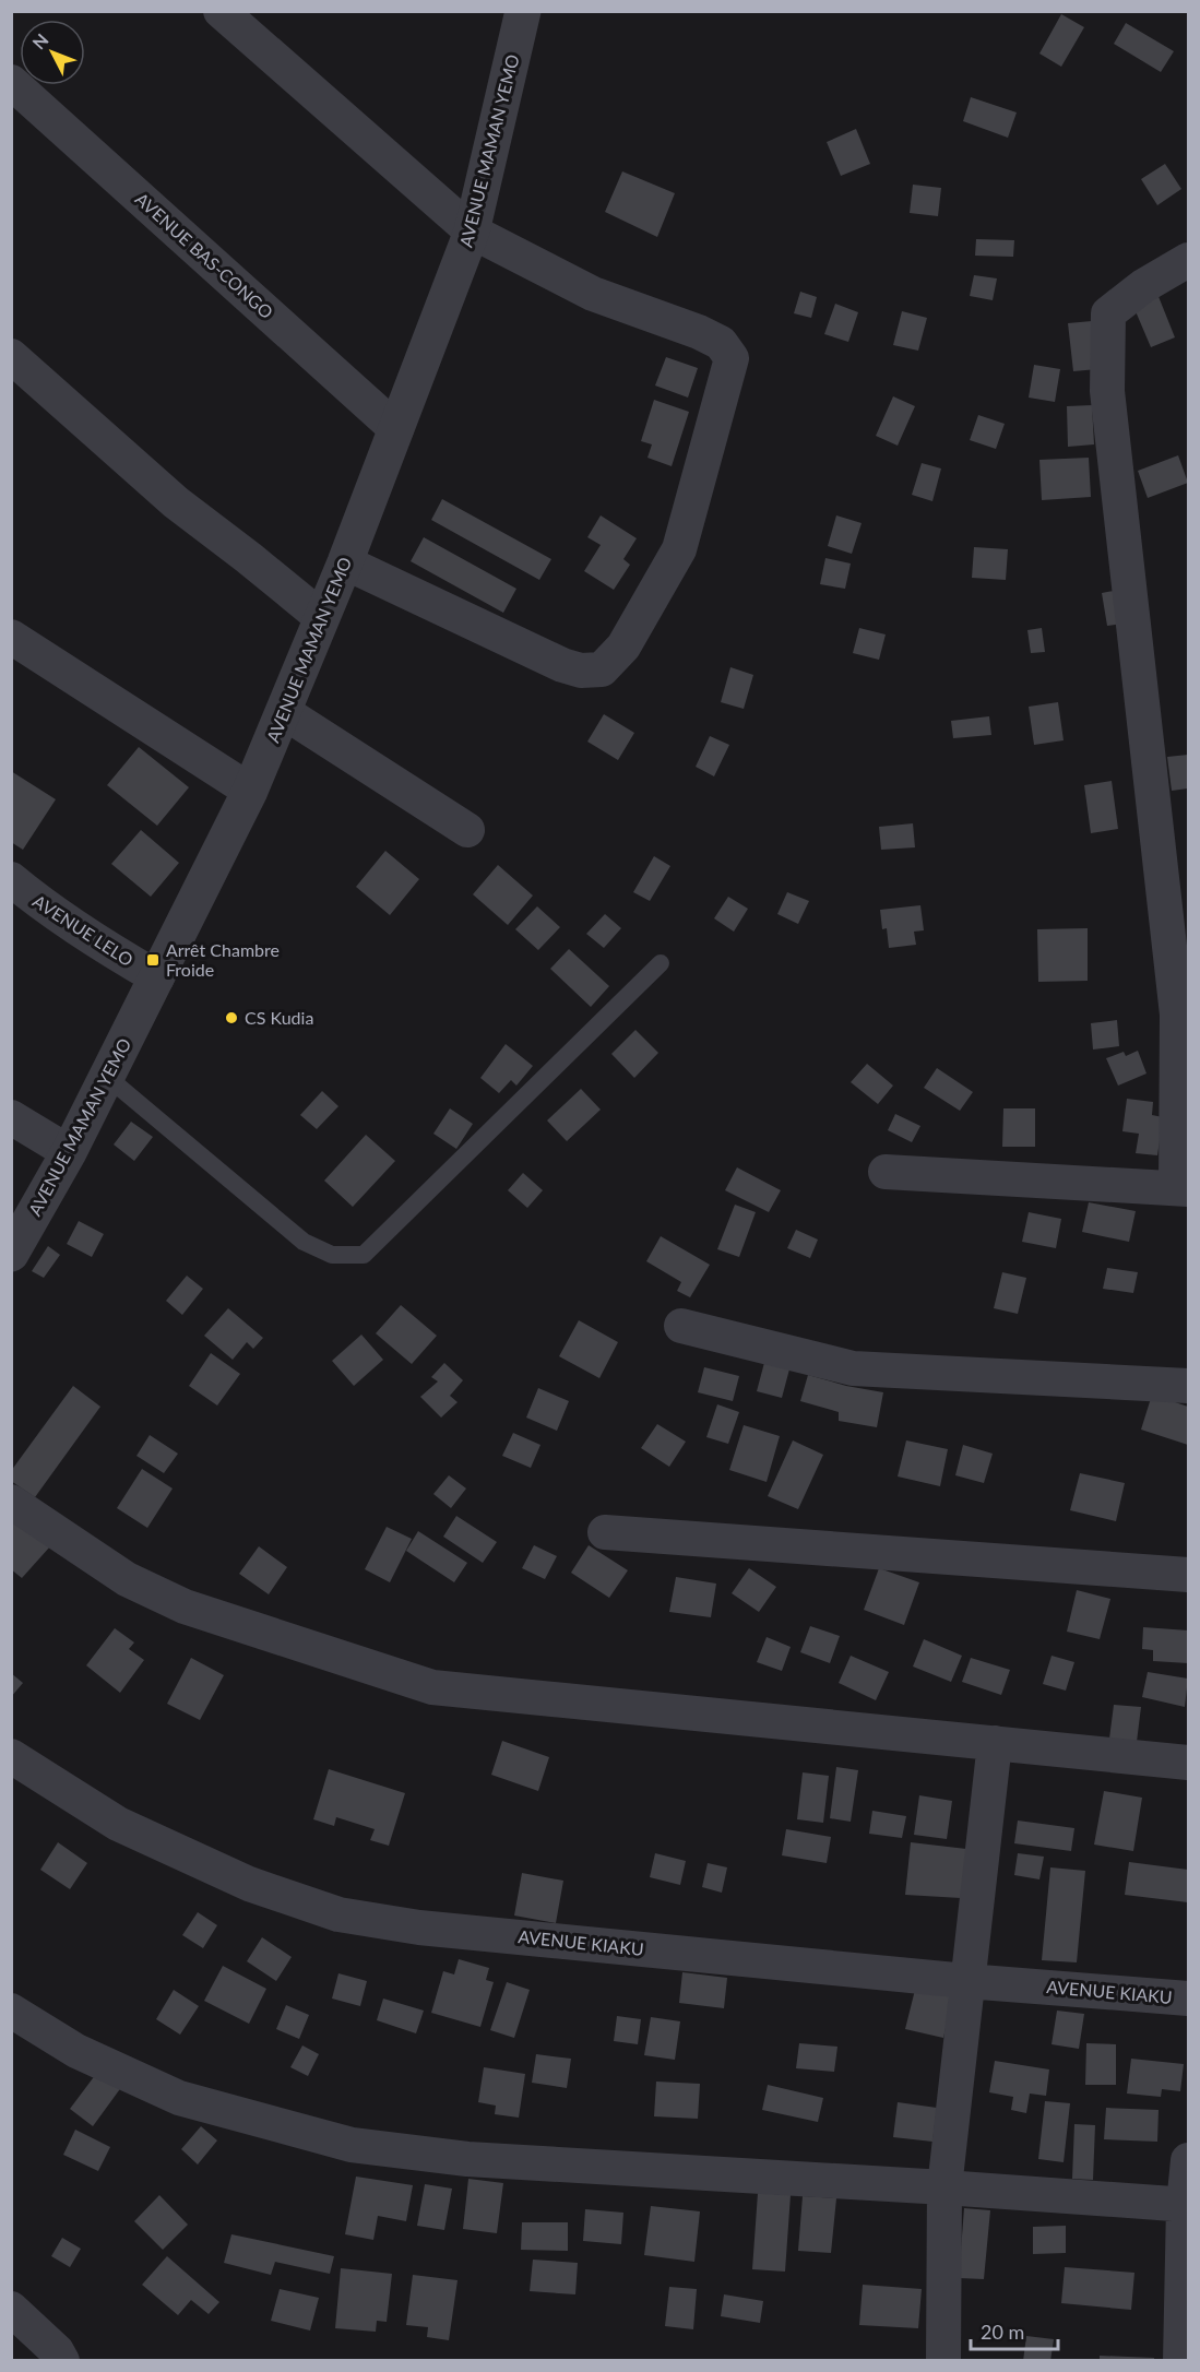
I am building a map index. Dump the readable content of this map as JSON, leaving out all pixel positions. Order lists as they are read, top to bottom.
{
  "streets": {
    "street": [
      "AVENUE MAMAN YEMO",
      "AVENUE BAS-CONGO",
      "AVENUE LELO",
      "AVENUE KIAKU"
    ]
  },
  "crossings": [
    ["AVENUE MAMAN YEMO", "AVENUE BAS-CONGO"],
    ["AVENUE MAMAN YEMO", "AVENUE LELO"]
  ],
  "places": {
    "transit": ["Arrêt Chambre Froide"],
    "other": ["CS Kudia"]
  },
  "scale_bar": "20 m",
  "north": "top left"
}
